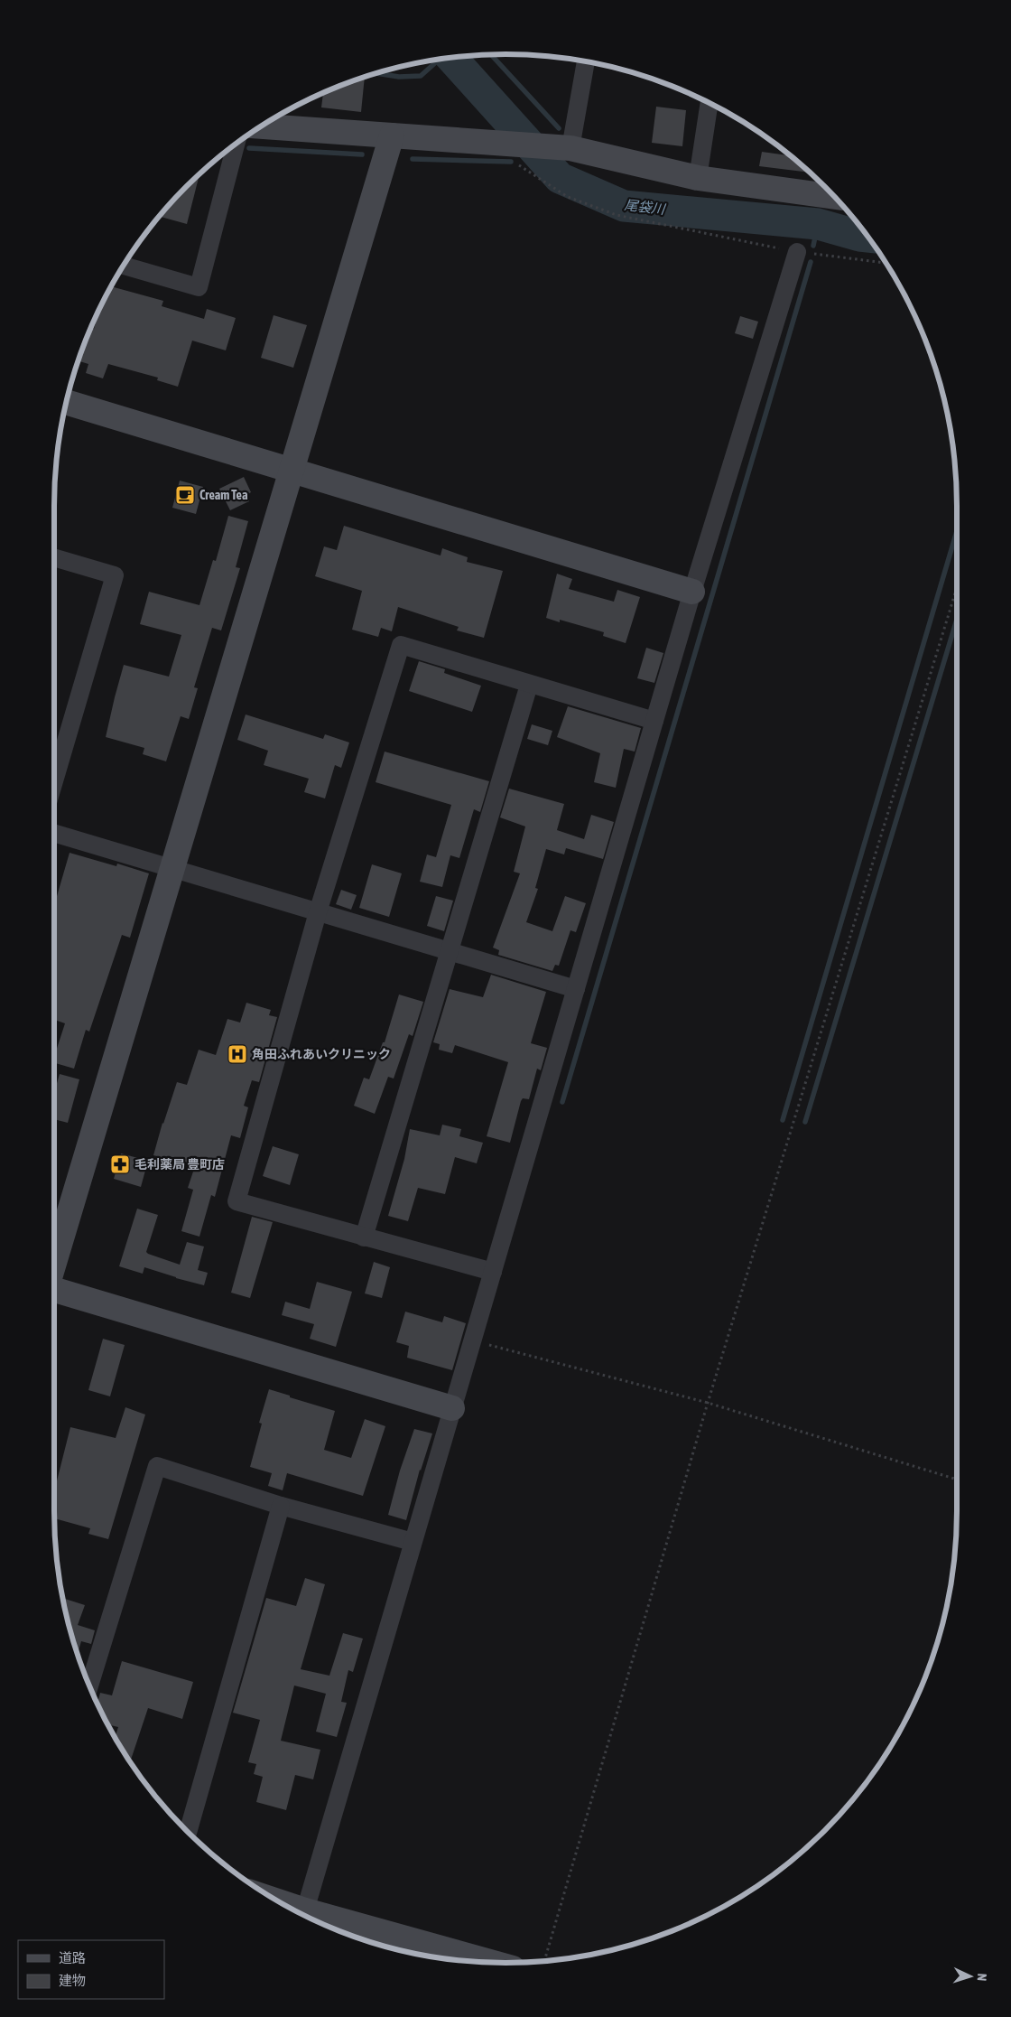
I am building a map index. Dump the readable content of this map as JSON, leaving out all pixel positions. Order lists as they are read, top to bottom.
{
  "water": ["尾袋川"],
  "places": {
    "cafe": ["Cream Tea"],
    "hospital": ["角田ふれあいクリニック"],
    "pharmacy": ["毛利薬局 豊町店"]
  },
  "legend": ["道路", "建物"],
  "north": "right"
}
